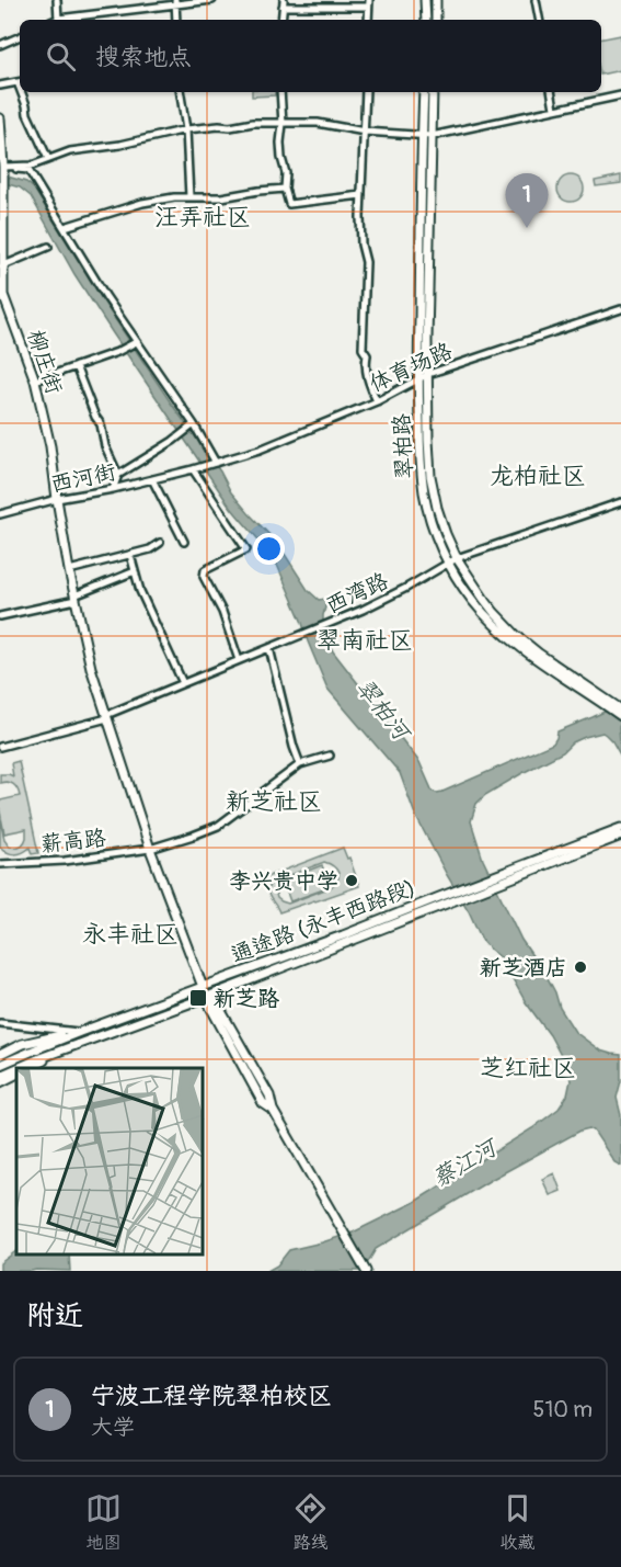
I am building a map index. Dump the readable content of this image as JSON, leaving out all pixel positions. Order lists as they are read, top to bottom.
{
  "streets": {
    "main road": ["柳庄街", "翠柏路", "通途路 (永丰西路段)"],
    "street": [
      "体育场路",
      "西河街",
      "西湾路",
      "薪高路"
    ]
  },
  "crossings": [
    ["柳庄街", "西河街"],
    ["体育场路", "翠柏路"],
    ["体育场路", "西河街"],
    ["翠柏路", "西湾路"]
  ],
  "districts": [
    "汪弄社区",
    "龙柏社区",
    "翠南社区",
    "新芝社区",
    "永丰社区",
    "芝红社区"
  ],
  "water": ["翠柏河", "蔡江河"],
  "places": {
    "other": ["李兴贵中学", "新芝酒店"],
    "transit": ["新芝路"]
  },
  "page": {
    "search": "搜索地点",
    "pins": "1",
    "heading": "附近",
    "list": [
      {
        "mark": "1",
        "name": "宁波工程学院翠柏校区",
        "note": "大学",
        "value": "510 m"
      }
    ],
    "nav": ["地图", "路线", "收藏"]
  }
}
